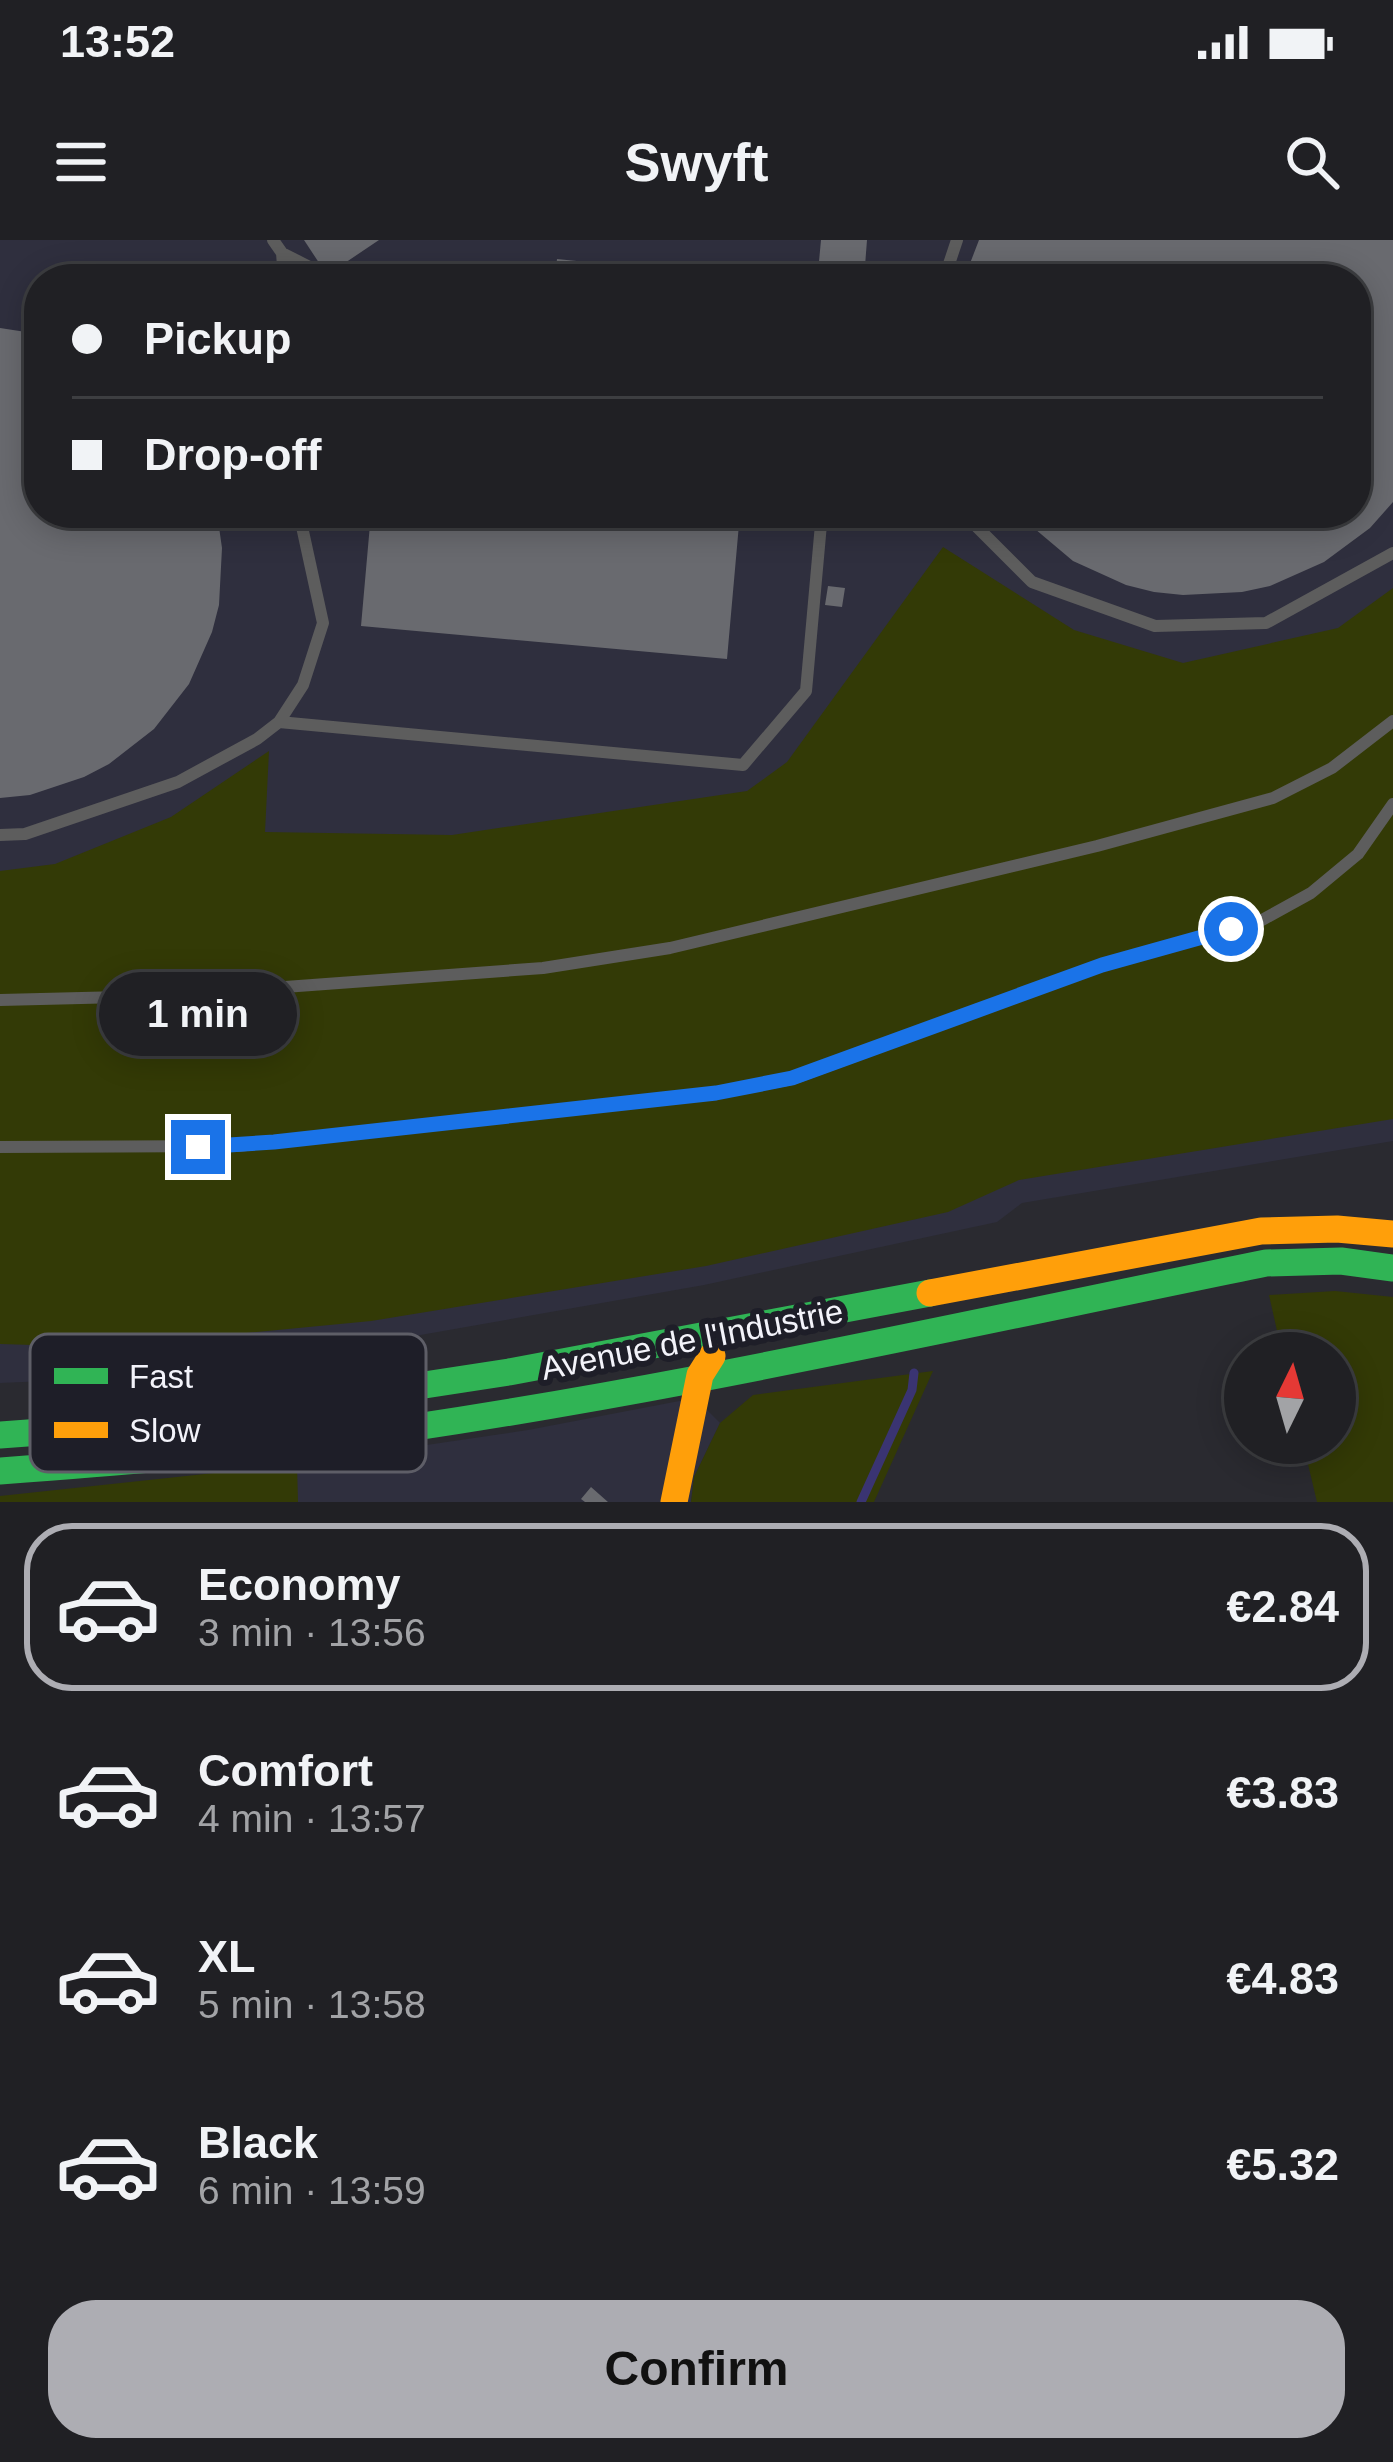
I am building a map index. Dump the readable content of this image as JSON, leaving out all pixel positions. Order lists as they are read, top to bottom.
{
  "streets": {
    "main road": ["Avenue de l'Industrie"]
  },
  "legend": ["Fast", "Slow"],
  "north": "top",
  "page": {
    "status": "13:52",
    "header": "Swyft",
    "banner": ["Pickup", "Drop-off"],
    "bubble": "1 min",
    "list": [
      {
        "name": "Economy",
        "note": "3 min · 13:56",
        "value": "€2.84"
      },
      {
        "name": "Comfort",
        "note": "4 min · 13:57",
        "value": "€3.83"
      },
      {
        "name": "XL",
        "note": "5 min · 13:58",
        "value": "€4.83"
      },
      {
        "name": "Black",
        "note": "6 min · 13:59",
        "value": "€5.32"
      }
    ],
    "buttons": "Confirm"
  }
}
